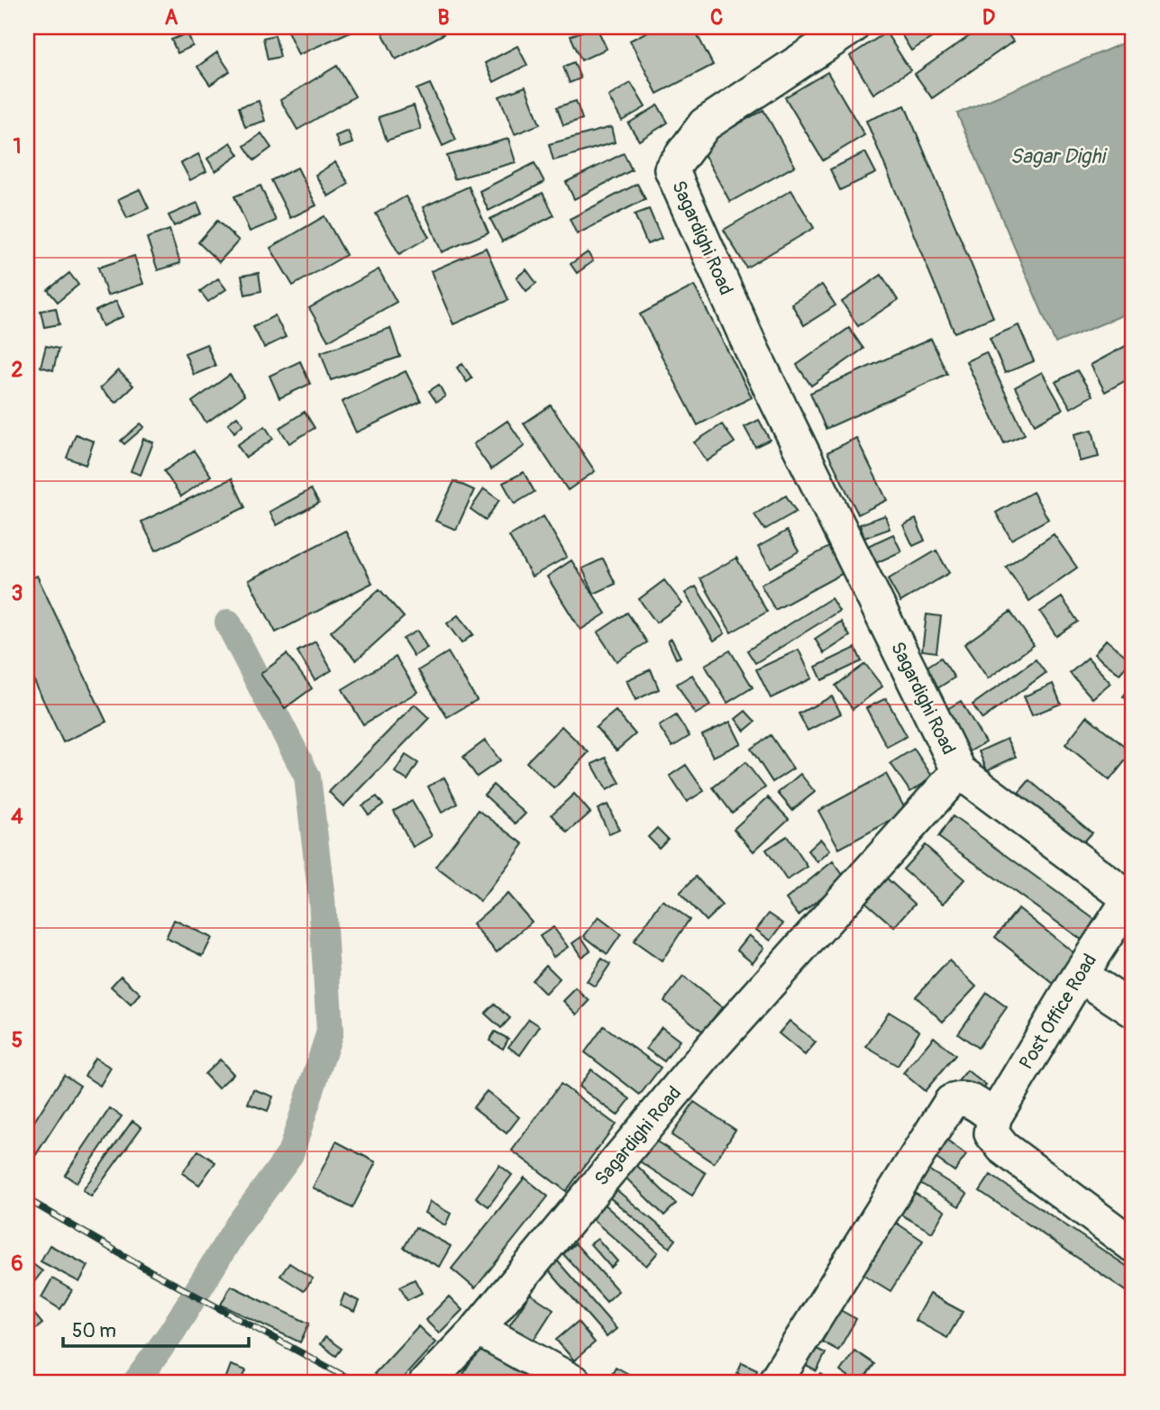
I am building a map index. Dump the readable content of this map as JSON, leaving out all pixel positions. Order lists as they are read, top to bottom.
{
  "streets": {
    "street": ["Sagardighi Road", "Post Office Road"]
  },
  "water": ["Sagar Dighi"],
  "scale_bar": "50 m",
  "grid": {
    "columns": [
      "A",
      "B",
      "C",
      "D"
    ],
    "rows": [
      "1",
      "2",
      "3",
      "4",
      "5",
      "6"
    ]
  }
}
